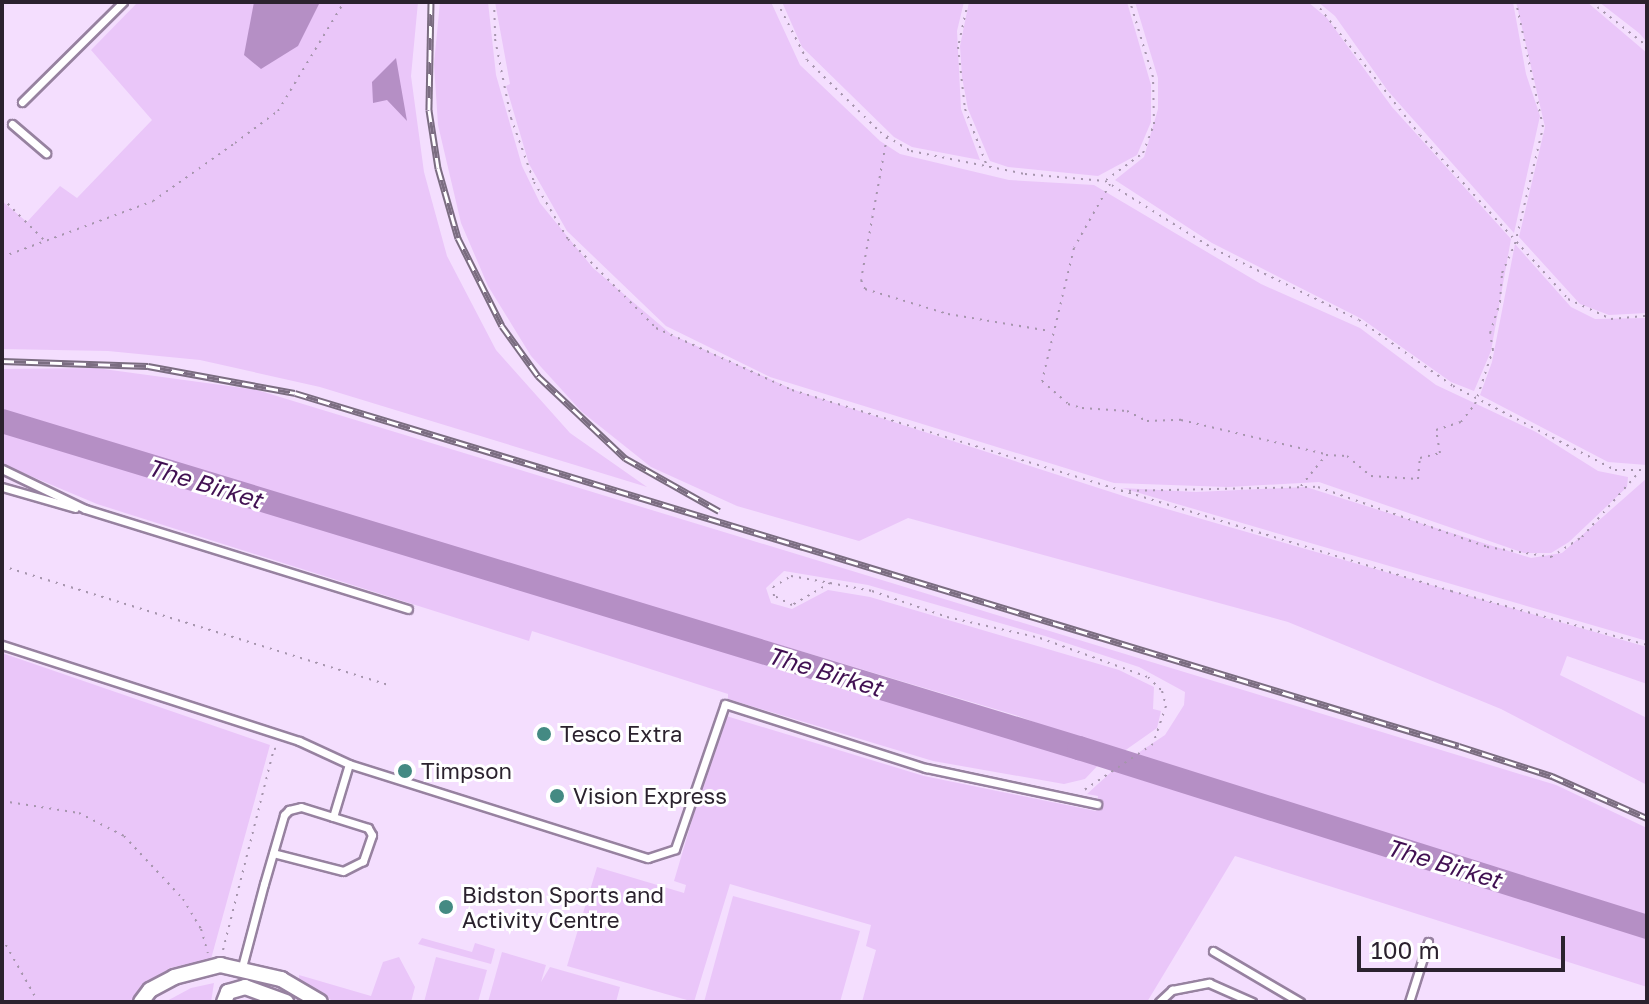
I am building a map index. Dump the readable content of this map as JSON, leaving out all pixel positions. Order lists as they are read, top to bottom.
{
  "water": ["The Birket"],
  "places": [
    "Tesco Extra",
    "Timpson",
    "Vision Express",
    "Bidston Sports and Activity Centre"
  ],
  "scale_bar": "100 m"
}
